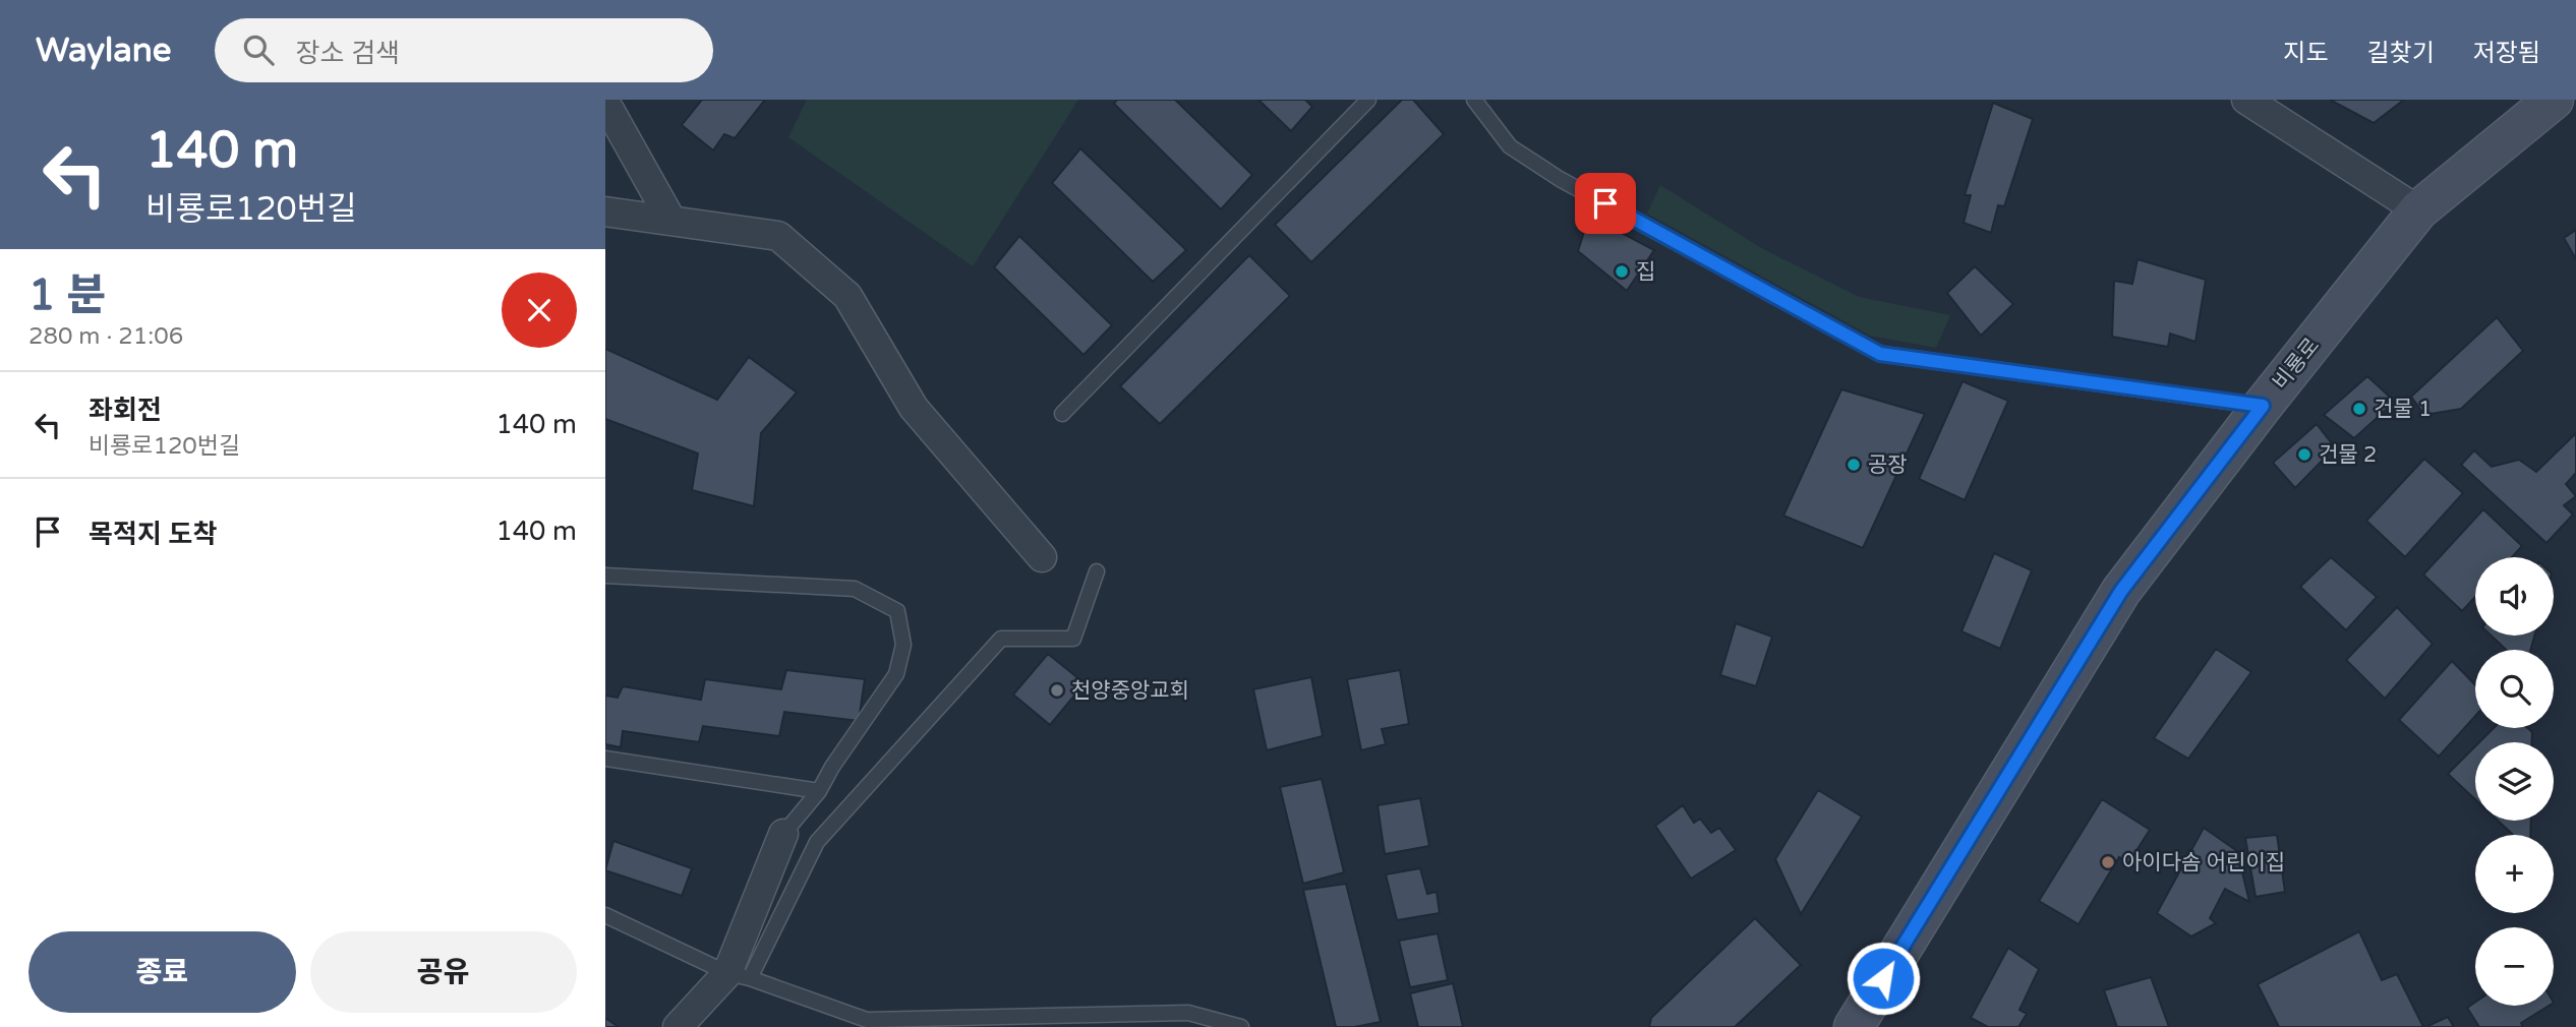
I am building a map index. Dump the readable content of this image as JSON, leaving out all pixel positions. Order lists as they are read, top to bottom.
{
  "streets": {
    "main road": ["비룡로"]
  },
  "places": [
    "집",
    "건물 1",
    "건물 2",
    "공장",
    "천양중앙교회",
    "아이다솜 어린이집"
  ],
  "page": {
    "header": "Waylane",
    "search": "장소 검색",
    "nav": ["지도", "길찾기", "저장됨"],
    "turn": ["140 m", "비룡로120번길"],
    "heading": ["1 분", "280 m · 21:06"],
    "list": [
      {
        "name": "좌회전",
        "note": "비룡로120번길",
        "value": "140 m"
      },
      {
        "name": "목적지 도착",
        "value": "140 m"
      }
    ],
    "map_buttons": ["+", "−"],
    "buttons": ["종료", "공유"]
  }
}
